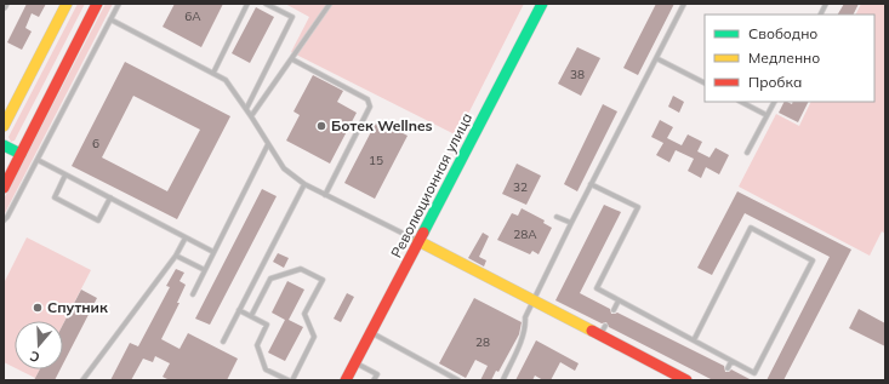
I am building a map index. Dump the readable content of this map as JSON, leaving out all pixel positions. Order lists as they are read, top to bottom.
{
  "streets": {
    "main road": ["Революционная улица"]
  },
  "places": ["Ботек Wellnes", "Спутник"],
  "house_numbers": [
    "6А",
    "38",
    "6",
    "15",
    "32",
    "28А",
    "28"
  ],
  "legend": ["Свободно", "Медленно", "Пробка"],
  "north": "bottom"
}
